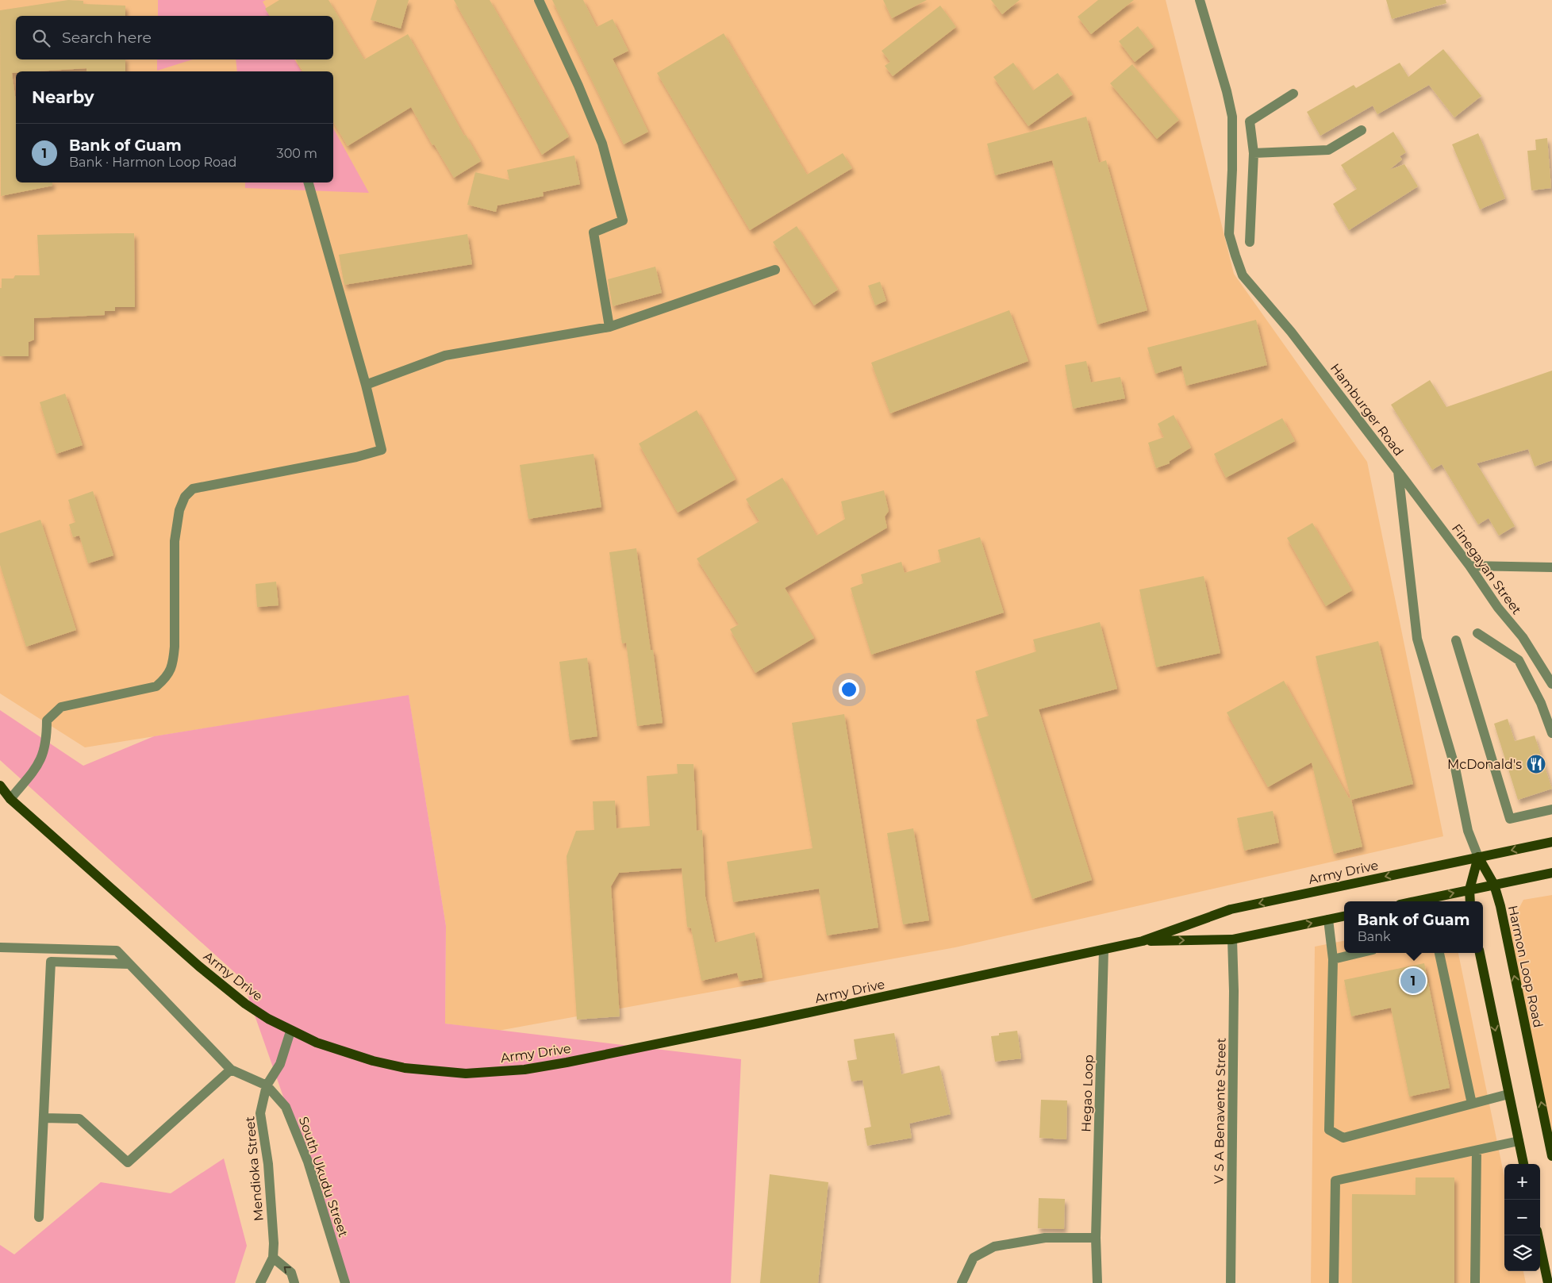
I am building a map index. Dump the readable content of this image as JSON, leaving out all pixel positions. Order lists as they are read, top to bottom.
{
  "streets": {
    "main road": ["Army Drive", "Harmon Loop Road"],
    "street": [
      "Hamburger Road",
      "Finegayan Street",
      "Hegao Loop",
      "V S A Benavente Street",
      "Mendioka Street",
      "South Ukudu Street"
    ]
  },
  "crossings": [
    ["Hamburger Road", "Finegayan Street"],
    ["Hamburger Road", "Army Drive"],
    ["Hamburger Road", "Harmon Loop Road"],
    ["Army Drive", "Harmon Loop Road"],
    ["Army Drive", "Hegao Loop"],
    ["Army Drive", "V S A Benavente Street"],
    ["Army Drive", "Mendioka Street"],
    ["Mendioka Street", "South Ukudu Street"]
  ],
  "places": {
    "restaurant": ["McDonald's"]
  },
  "page": {
    "search": "Search here",
    "heading": "Nearby",
    "list": [
      {
        "mark": "1",
        "name": "Bank of Guam",
        "note": "Bank · Harmon Loop Road",
        "value": "300 m"
      }
    ],
    "popup": ["Bank of Guam", "Bank"],
    "pins": "1",
    "map_buttons": ["+", "−"]
  }
}
